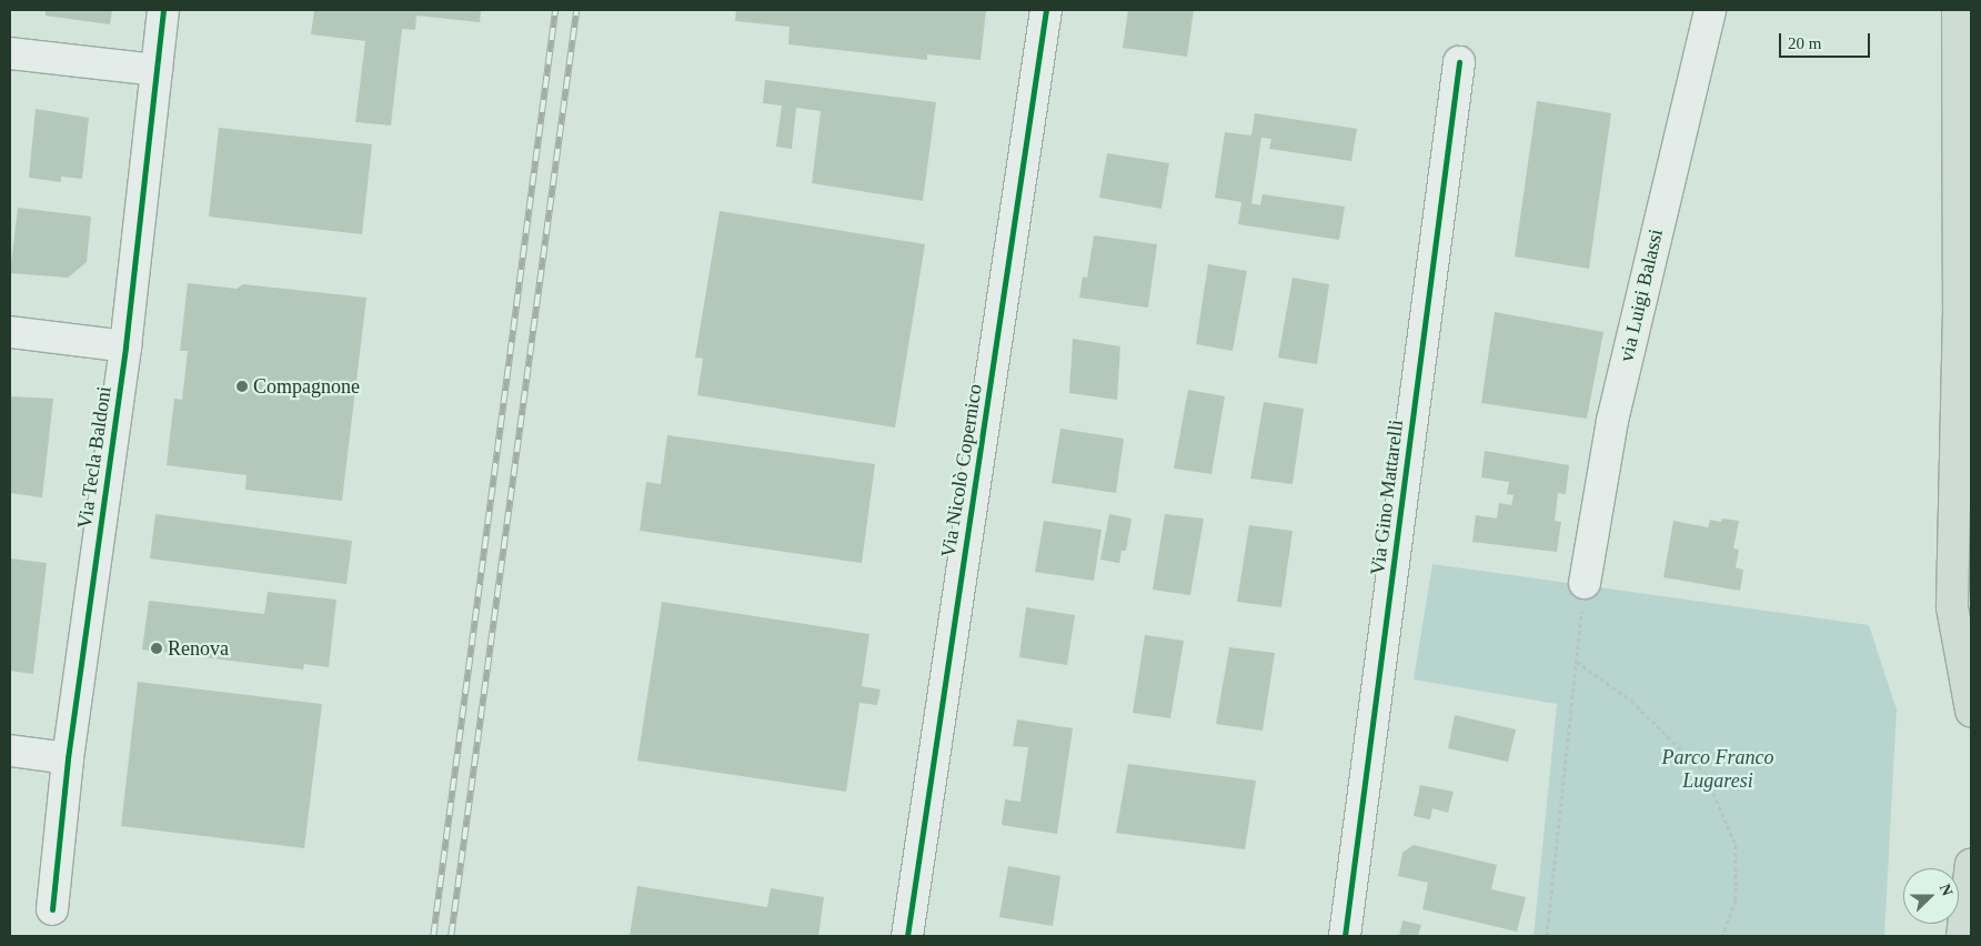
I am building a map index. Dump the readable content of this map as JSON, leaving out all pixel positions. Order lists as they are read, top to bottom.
{
  "streets": {
    "street": [
      "via Luigi Balassi",
      "Via Tecla Baldoni",
      "Via Nicolò Copernico",
      "Via Gino Mattarelli"
    ]
  },
  "parks": ["Parco Franco Lugaresi"],
  "places": ["Compagnone", "Renova"],
  "scale_bar": "20 m",
  "north": "right"
}
